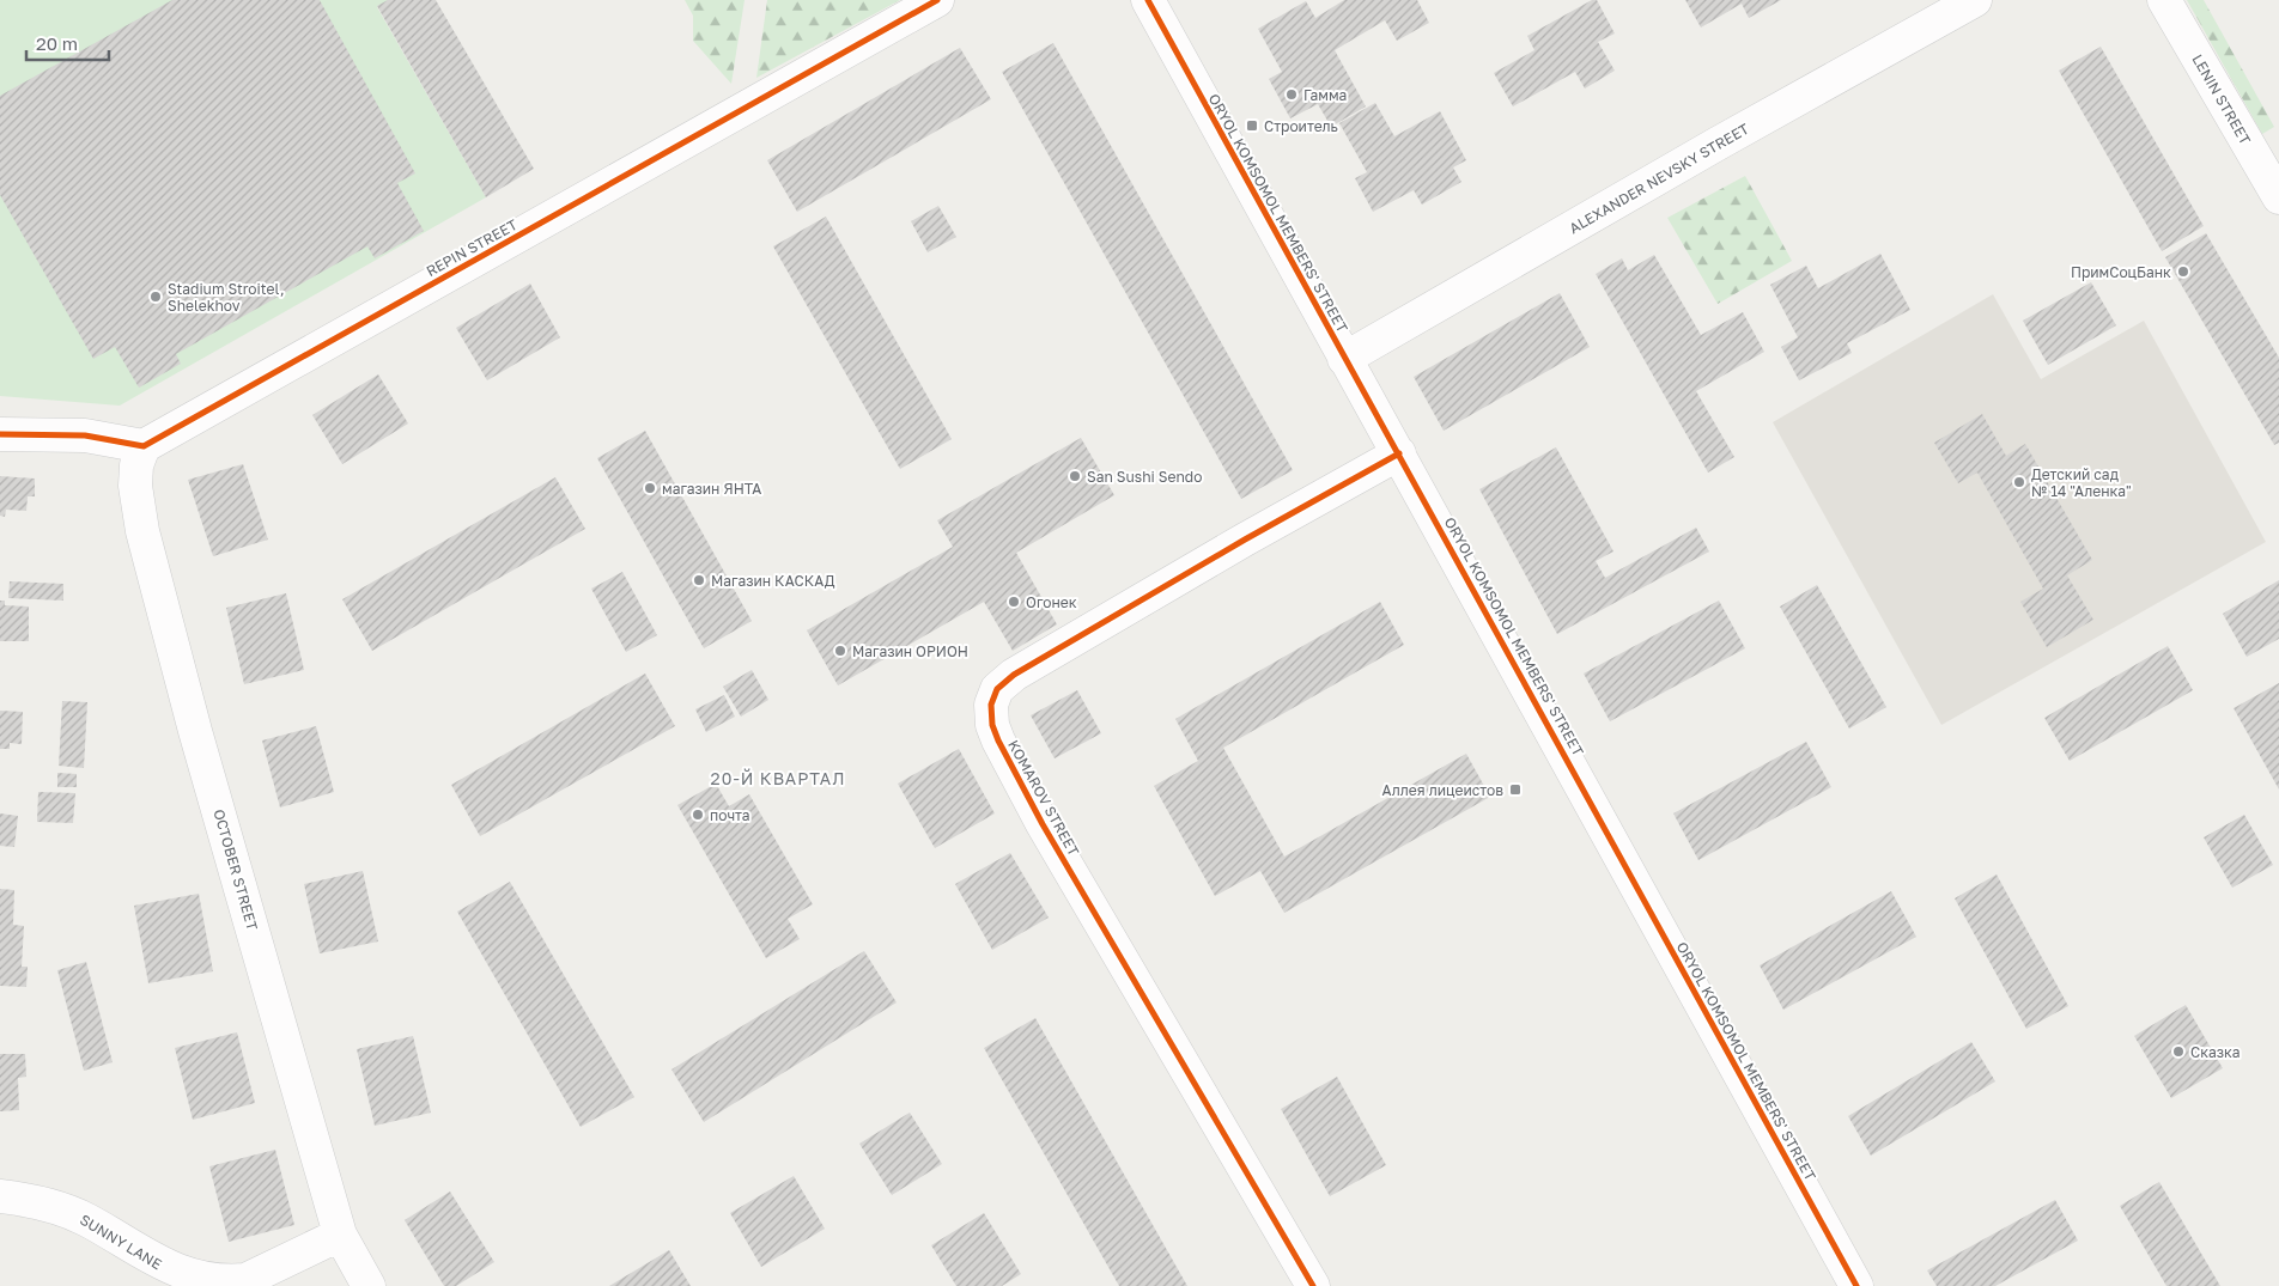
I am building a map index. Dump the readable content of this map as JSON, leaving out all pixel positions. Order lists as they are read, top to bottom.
{
  "streets": {
    "street": [
      "LENIN STREET",
      "ALEXANDER NEVSKY STREET",
      "ORYOL KOMSOMOL MEMBERS' STREET",
      "REPIN STREET",
      "KOMAROV STREET",
      "OCTOBER STREET",
      "SUNNY LANE"
    ]
  },
  "crossings": [
    ["ALEXANDER NEVSKY STREET", "ORYOL KOMSOMOL MEMBERS' STREET"],
    ["ORYOL KOMSOMOL MEMBERS' STREET", "KOMAROV STREET"],
    ["REPIN STREET", "OCTOBER STREET"],
    ["OCTOBER STREET", "SUNNY LANE"]
  ],
  "districts": ["20-Й КВАРТАЛ"],
  "places": {
    "other": [
      "Гамма",
      "ПримСоцБанк",
      "Stadium Stroitel, Shelekhov",
      "San Sushi Sendo",
      "Детский сад № 14 \"Аленка\"",
      "магазин ЯНТА",
      "Магазин КАСКАД",
      "Огонек",
      "Магазин ОРИОН",
      "почта",
      "Сказка"
    ],
    "transit": ["Строитель", "Аллея лицеистов"]
  },
  "scale_bar": "20 m"
}
